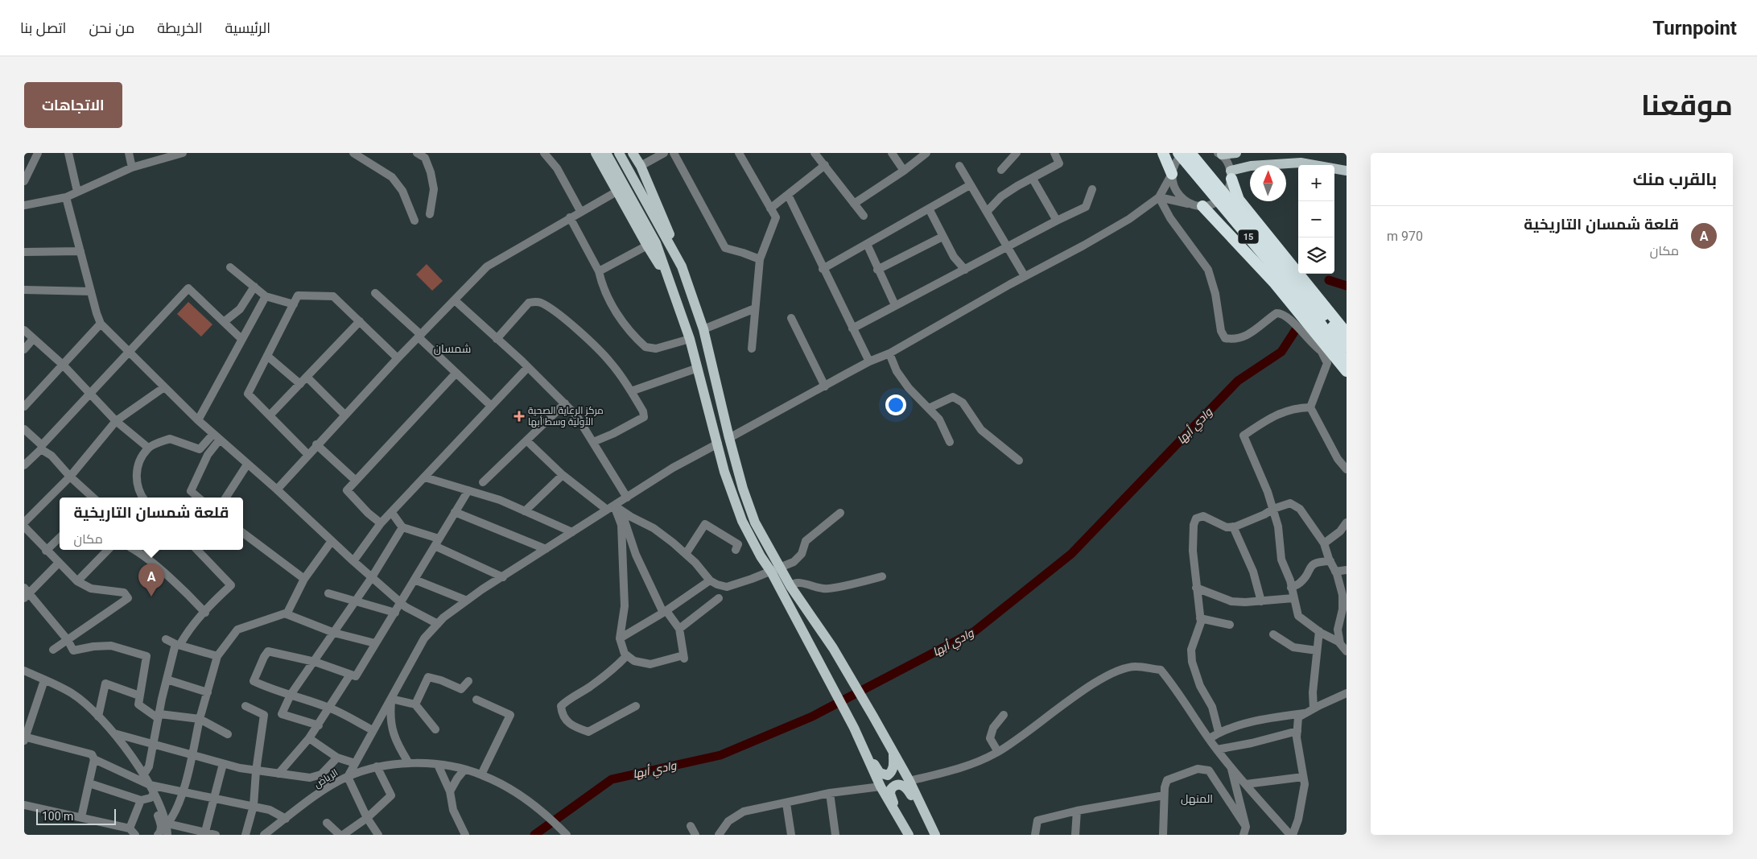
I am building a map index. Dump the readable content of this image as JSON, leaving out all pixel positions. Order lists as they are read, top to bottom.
{
  "streets": {
    "highway": ["15"],
    "street": ["الرياض"]
  },
  "districts": ["شمسان", "المنهل"],
  "water": ["وادي أبها"],
  "places": {
    "health": ["مركز الرعاية الصحية الأولية وسط أبها"]
  },
  "scale_bar": "100 m",
  "north": "top",
  "page": {
    "header": "Turnpoint",
    "nav": [
      "الرئيسية",
      "الخريطة",
      "من نحن",
      "اتصل بنا"
    ],
    "title": "موقعنا",
    "buttons": "الاتجاهات",
    "heading": "بالقرب منك",
    "map_buttons": ["+", "−"],
    "list": [
      {
        "mark": "A",
        "name": "قلعة شمسان التاريخية",
        "note": "مكان",
        "value": "970 m"
      }
    ],
    "popup": ["قلعة شمسان التاريخية", "مكان"],
    "pins": "A",
    "scale": "100 m"
  }
}
